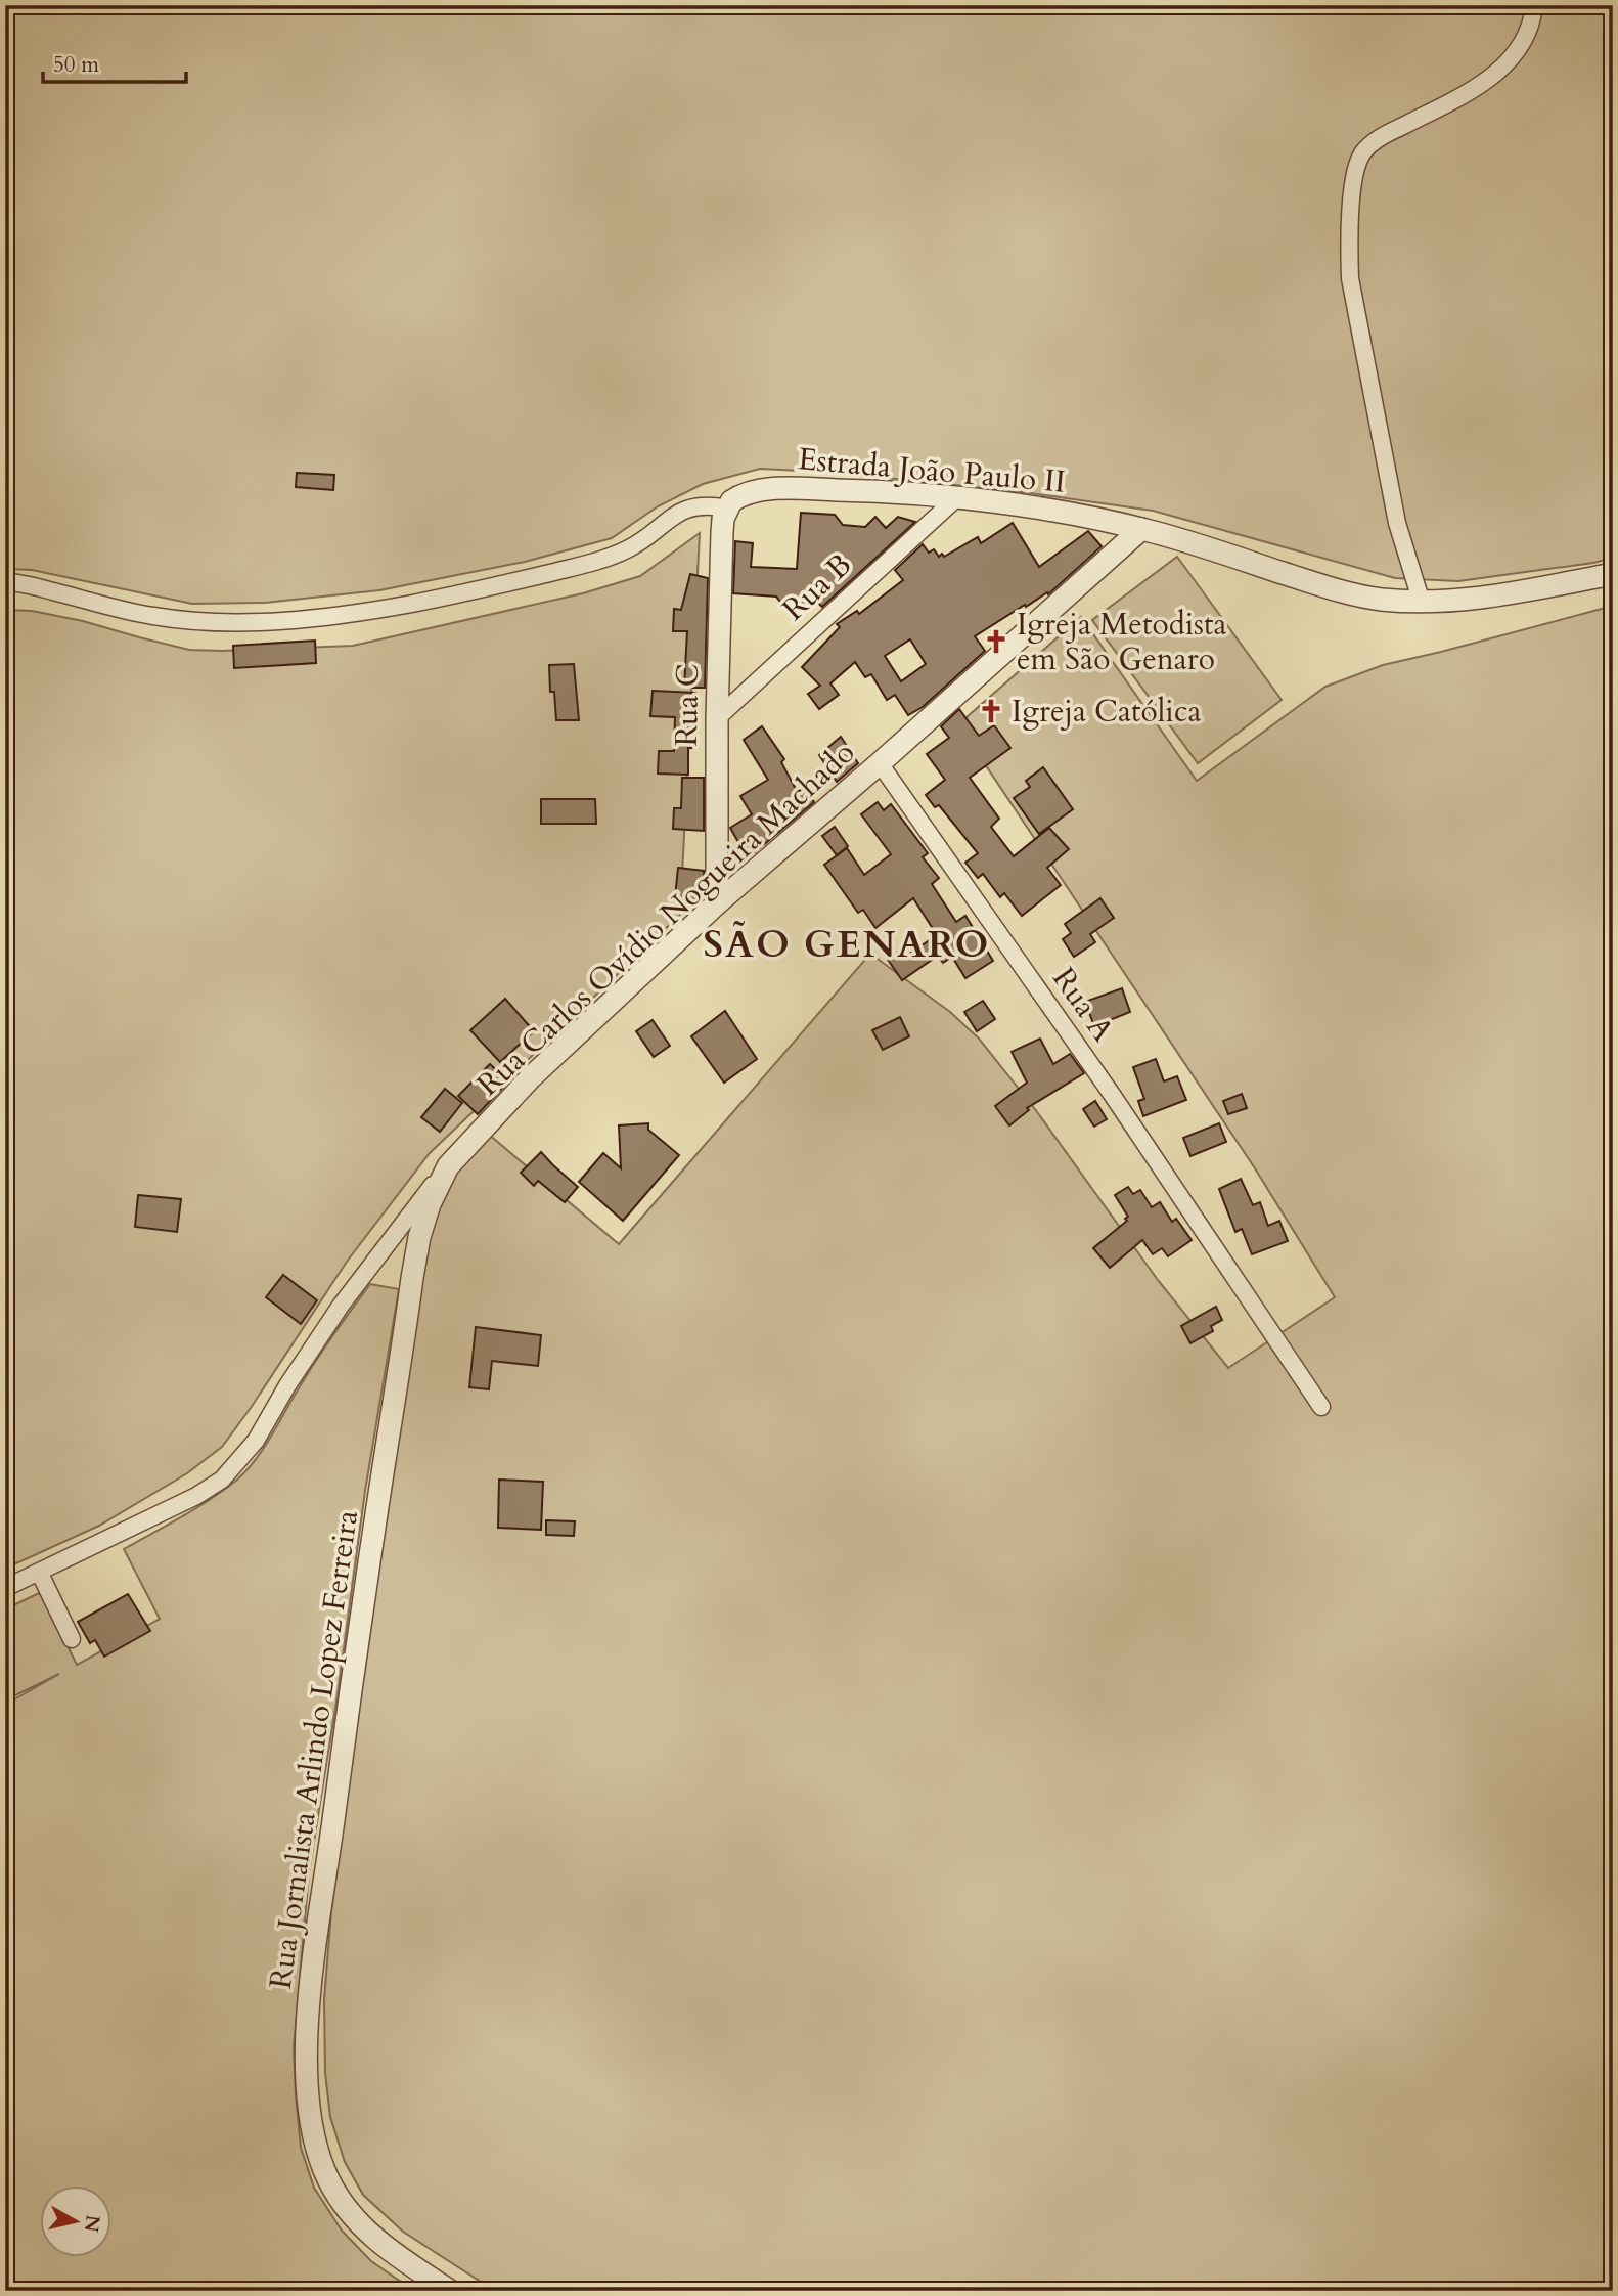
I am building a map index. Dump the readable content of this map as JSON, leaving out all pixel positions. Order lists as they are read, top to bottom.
{
  "streets": {
    "street": [
      "Estrada João Paulo II",
      "Rua B",
      "Rua C",
      "Rua Carlos Ovídio Nogueira Machado",
      "Rua A",
      "Rua Jornalista Arlindo Lopez Ferreira"
    ]
  },
  "crossings": [
    ["Estrada João Paulo II", "Rua B"],
    ["Estrada João Paulo II", "Rua C"],
    ["Estrada João Paulo II", "Rua Carlos Ovídio Nogueira Machado"],
    ["Rua B", "Rua C"],
    ["Rua C", "Rua Carlos Ovídio Nogueira Machado"],
    ["Rua Carlos Ovídio Nogueira Machado", "Rua A"],
    ["Rua Carlos Ovídio Nogueira Machado", "Rua Jornalista Arlindo Lopez Ferreira"]
  ],
  "districts": ["SÃO GENARO"],
  "places": {
    "church": ["Igreja Metodista em São Genaro", "Igreja Católica"]
  },
  "scale_bar": "50 m",
  "north": "right"
}
